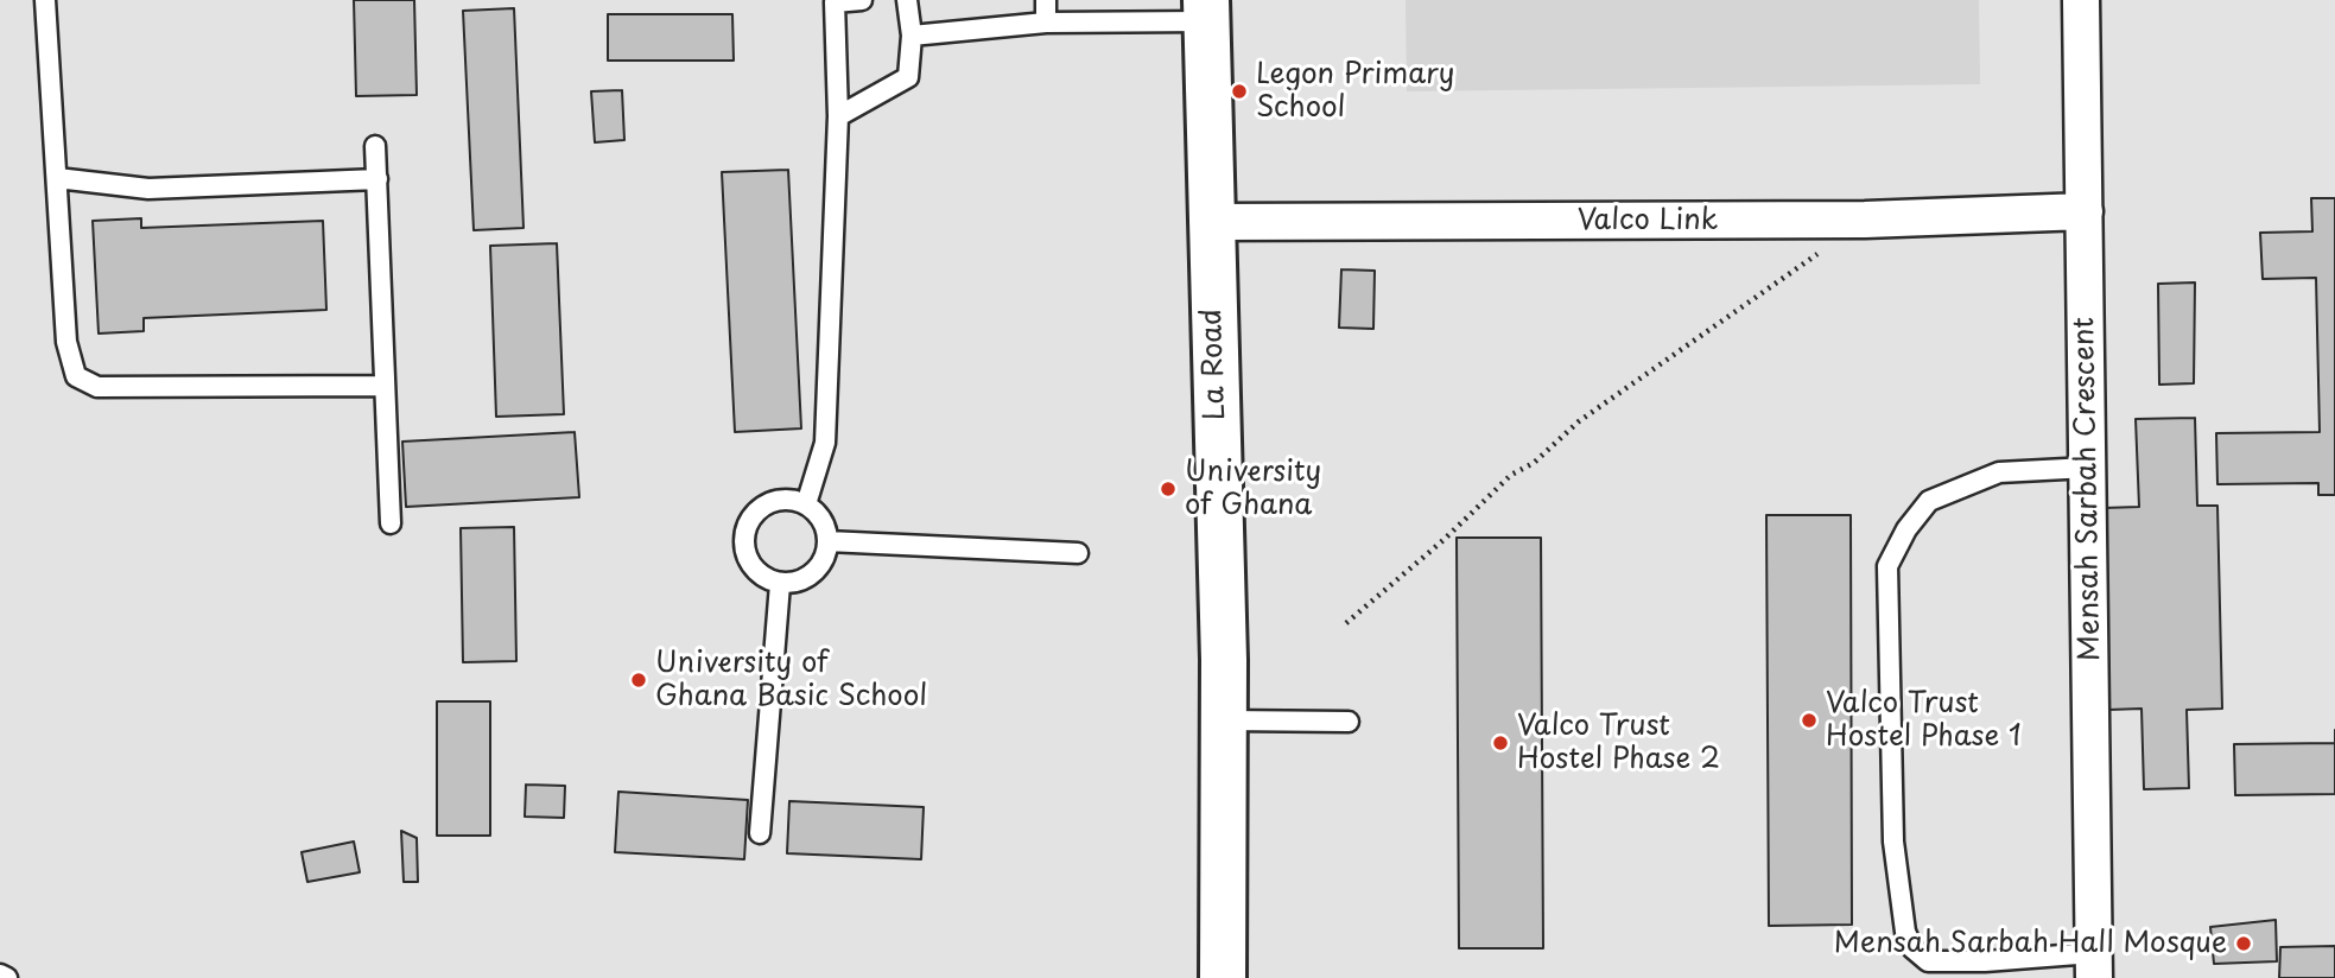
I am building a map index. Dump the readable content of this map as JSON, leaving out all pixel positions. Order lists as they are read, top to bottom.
{
  "streets": {
    "street": ["Valco Link", "La Road", "Mensah Sarbah Crescent"]
  },
  "crossings": [
    ["Valco Link", "La Road"],
    ["Valco Link", "Mensah Sarbah Crescent"]
  ],
  "places": [
    "Legon Primary School",
    "University of Ghana",
    "University of Ghana Basic School",
    "Valco Trust Hostel Phase 1",
    "Valco Trust Hostel Phase 2",
    "Mensah Sarbah Hall Mosque"
  ]
}
